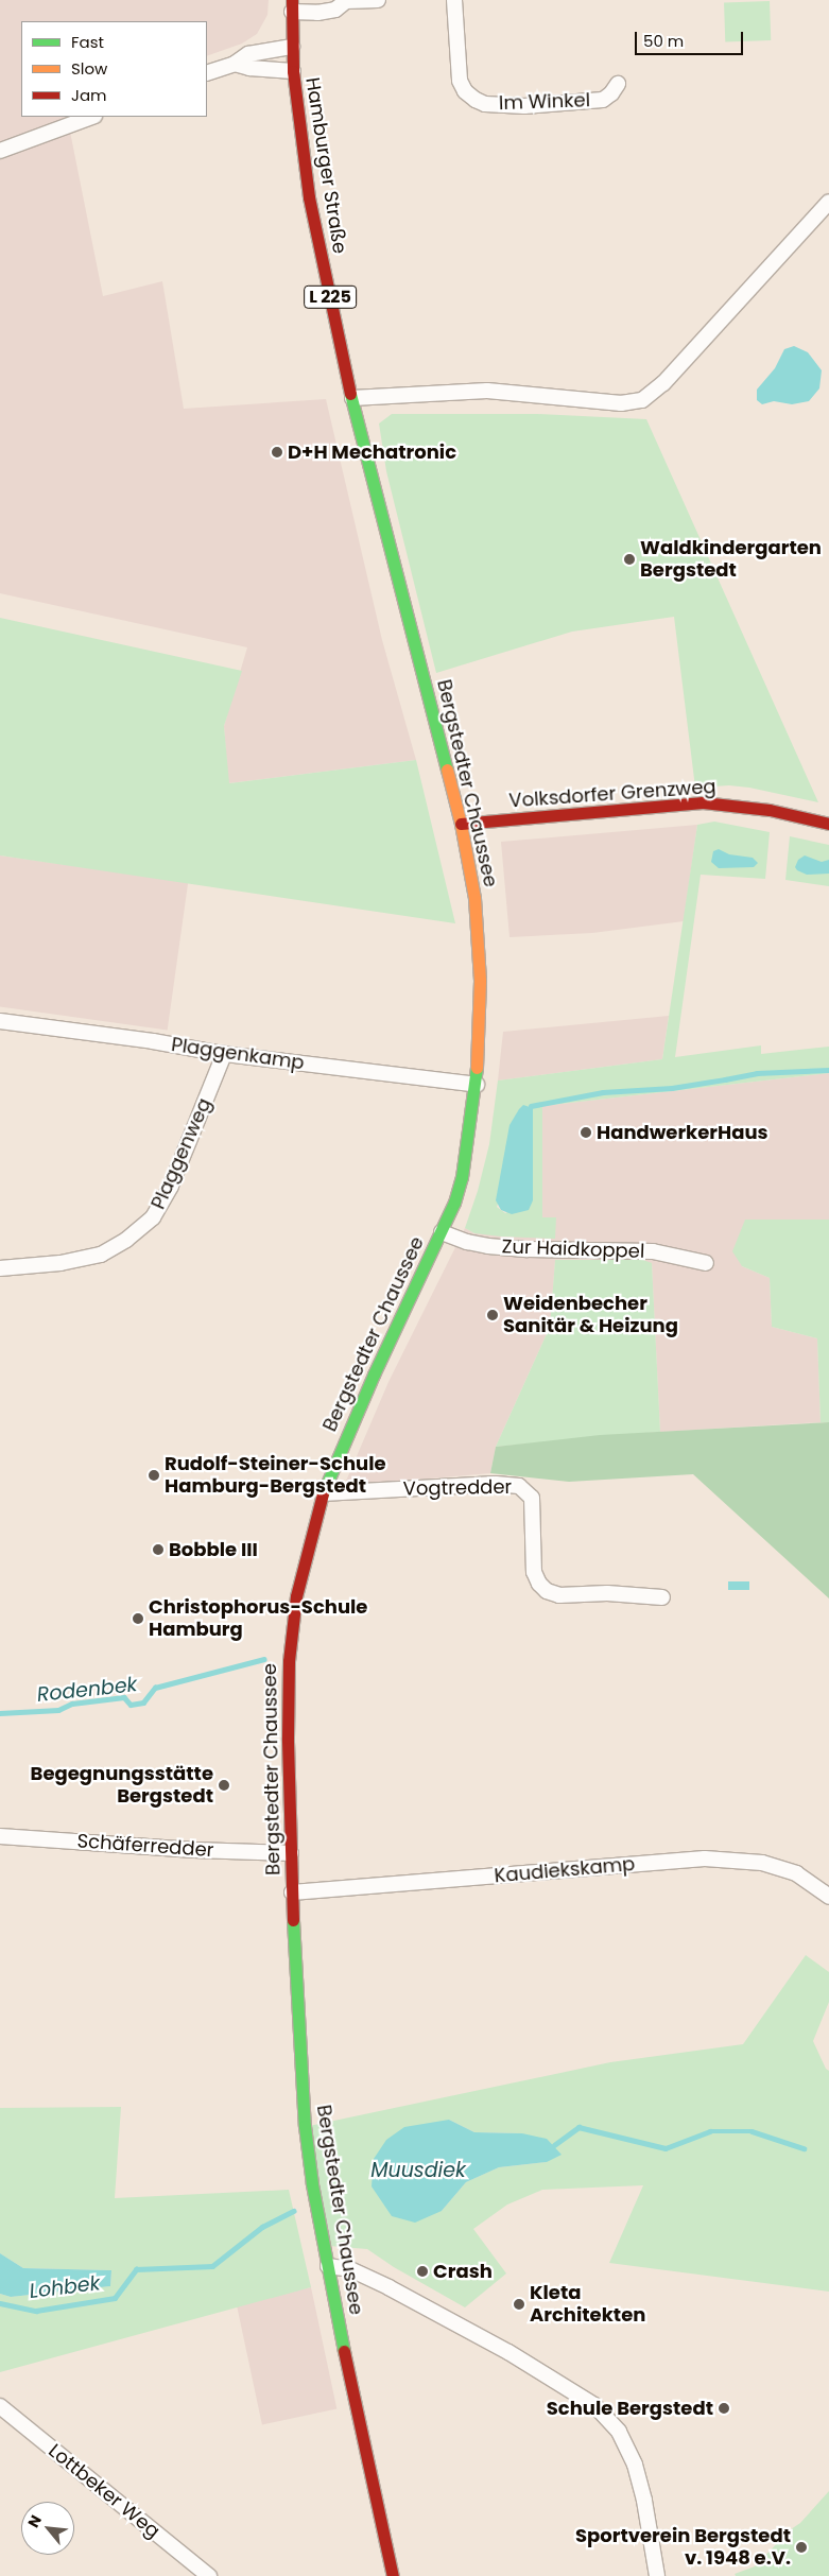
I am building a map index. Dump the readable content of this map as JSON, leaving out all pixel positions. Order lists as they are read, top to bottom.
{
  "streets": {
    "main road": [
      "Hamburger Straße",
      "L 225",
      "Bergstedter Chaussee",
      "Volksdorfer Grenzweg"
    ],
    "street": [
      "Im Winkel",
      "Plaggenkamp",
      "Plaggenweg",
      "Zur Haidkoppel",
      "Vogtredder",
      "Schäferredder",
      "Kaudiekskamp",
      "Lottbeker Weg"
    ]
  },
  "crossings": [
    ["Hamburger Straße", "Bergstedter Chaussee"],
    ["Bergstedter Chaussee", "Volksdorfer Grenzweg"],
    ["Bergstedter Chaussee", "Plaggenkamp"],
    ["Bergstedter Chaussee", "Zur Haidkoppel"],
    ["Bergstedter Chaussee", "Vogtredder"],
    ["Bergstedter Chaussee", "Schäferredder"],
    ["Bergstedter Chaussee", "Kaudiekskamp"],
    ["Plaggenkamp", "Plaggenweg"]
  ],
  "water": ["Rodenbek", "Muusdiek", "Lohbek"],
  "places": [
    "D+H Mechatronic",
    "Waldkindergarten Bergstedt",
    "HandwerkerHaus",
    "Weidenbecher Sanitär & Heizung",
    "Rudolf-Steiner-Schule Hamburg-Bergstedt",
    "Bobble III",
    "Christophorus-Schule Hamburg",
    "Begegnungsstätte Bergstedt",
    "Crash",
    "Kleta Architekten",
    "Schule Bergstedt",
    "Sportverein Bergstedt v. 1948 e.V."
  ],
  "legend": ["Fast", "Slow", "Jam"],
  "scale_bar": "50 m",
  "north": "top left"
}
